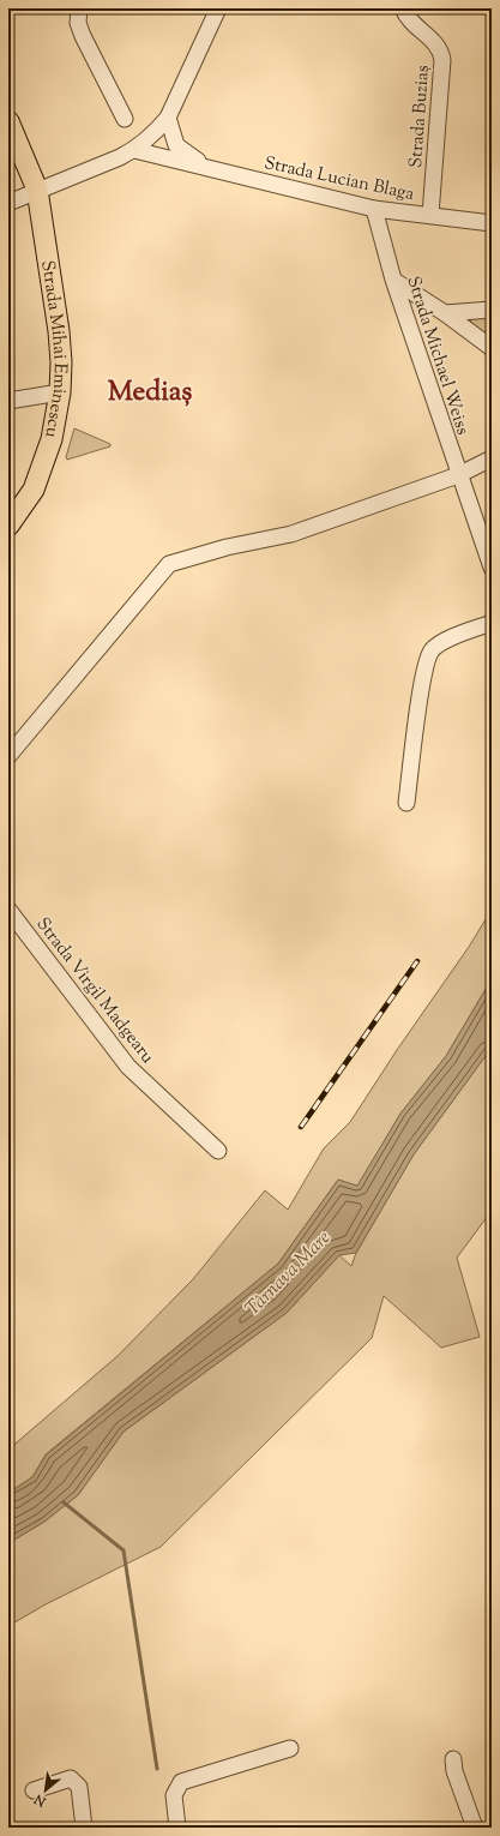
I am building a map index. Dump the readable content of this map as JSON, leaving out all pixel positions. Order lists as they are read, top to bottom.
{
  "streets": {
    "main road": ["Strada Mihai Eminescu"],
    "street": [
      "Strada Buziaș",
      "Strada Lucian Blaga",
      "Strada Michael Weiss",
      "Strada Virgil Madgearu"
    ]
  },
  "crossings": [
    ["Strada Buziaș", "Strada Lucian Blaga"],
    ["Strada Lucian Blaga", "Strada Michael Weiss"]
  ],
  "districts": ["Mediaș"],
  "water": ["Târnava Mare"],
  "north": "bottom left"
}
